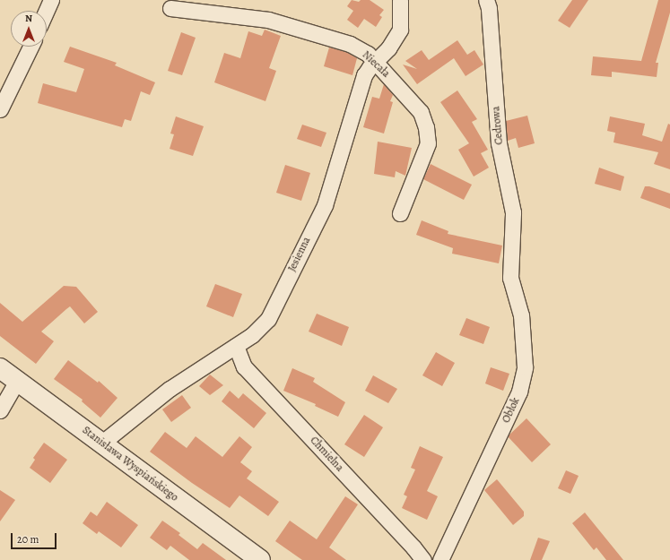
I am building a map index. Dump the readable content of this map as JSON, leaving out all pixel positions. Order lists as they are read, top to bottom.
{
  "streets": {
    "street": [
      "Niecała",
      "Cedrowa",
      "Jesienna",
      "Obłok",
      "Chmielna",
      "Stanisława Wyspiańskiego"
    ]
  },
  "crossings": [
    ["Niecała", "Jesienna"],
    ["Cedrowa", "Obłok"],
    ["Jesienna", "Chmielna"],
    ["Jesienna", "Stanisława Wyspiańskiego"]
  ],
  "scale_bar": "20 m",
  "north": "top"
}
